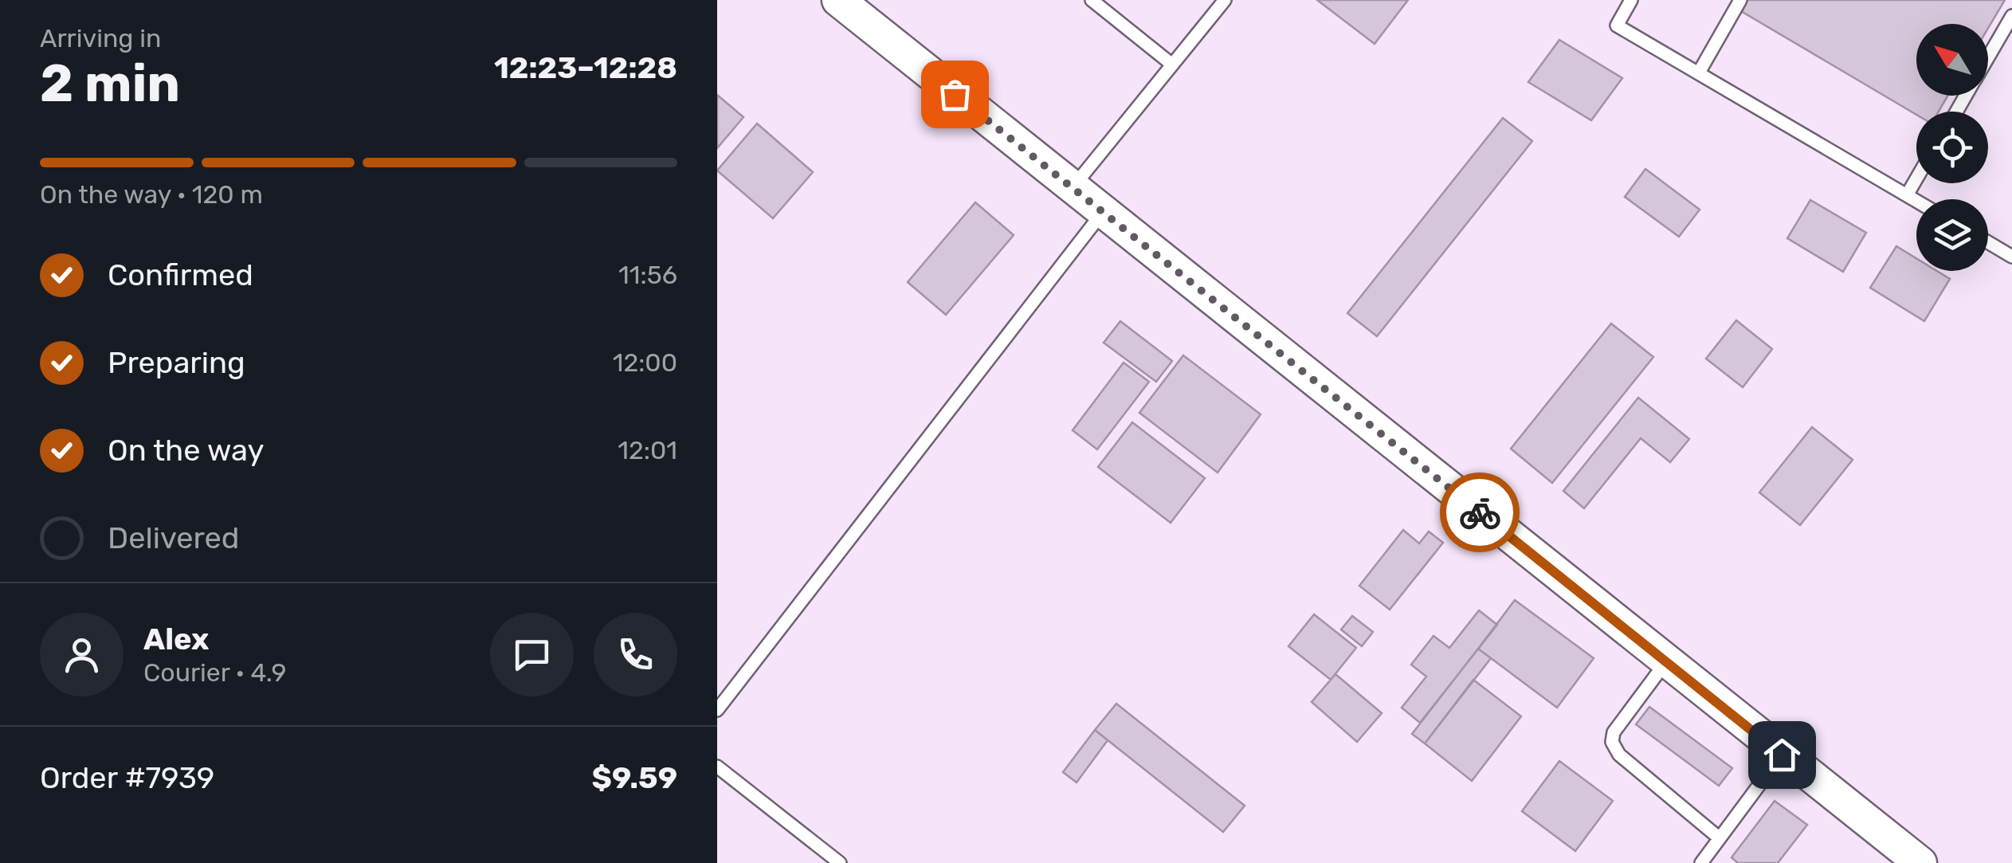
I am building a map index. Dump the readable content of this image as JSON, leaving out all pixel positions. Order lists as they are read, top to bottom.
{
  "north": "top left",
  "page": {
    "heading": ["2 min", "Arriving in", "12:23–12:28"],
    "panel": [
      "Alex",
      "Courier · 4.9",
      "Order #7939",
      "$9.59"
    ],
    "bar": "On the way · 120 m",
    "list": [
      ["Confirmed", "11:56"],
      ["Preparing", "12:00"],
      ["On the way", "12:01"],
      "Delivered"
    ]
  }
}
